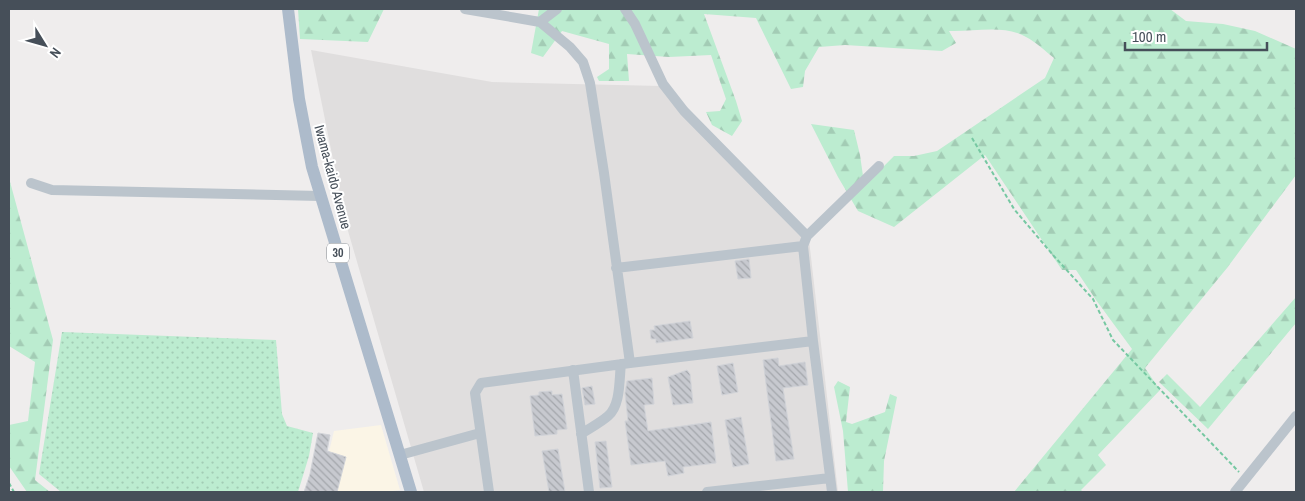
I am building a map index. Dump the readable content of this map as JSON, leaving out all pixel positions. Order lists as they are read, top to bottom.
{
  "streets": {
    "main road": ["Iwama-kaido Avenue", "30"]
  },
  "scale_bar": "100 m",
  "north": "bottom right"
}
